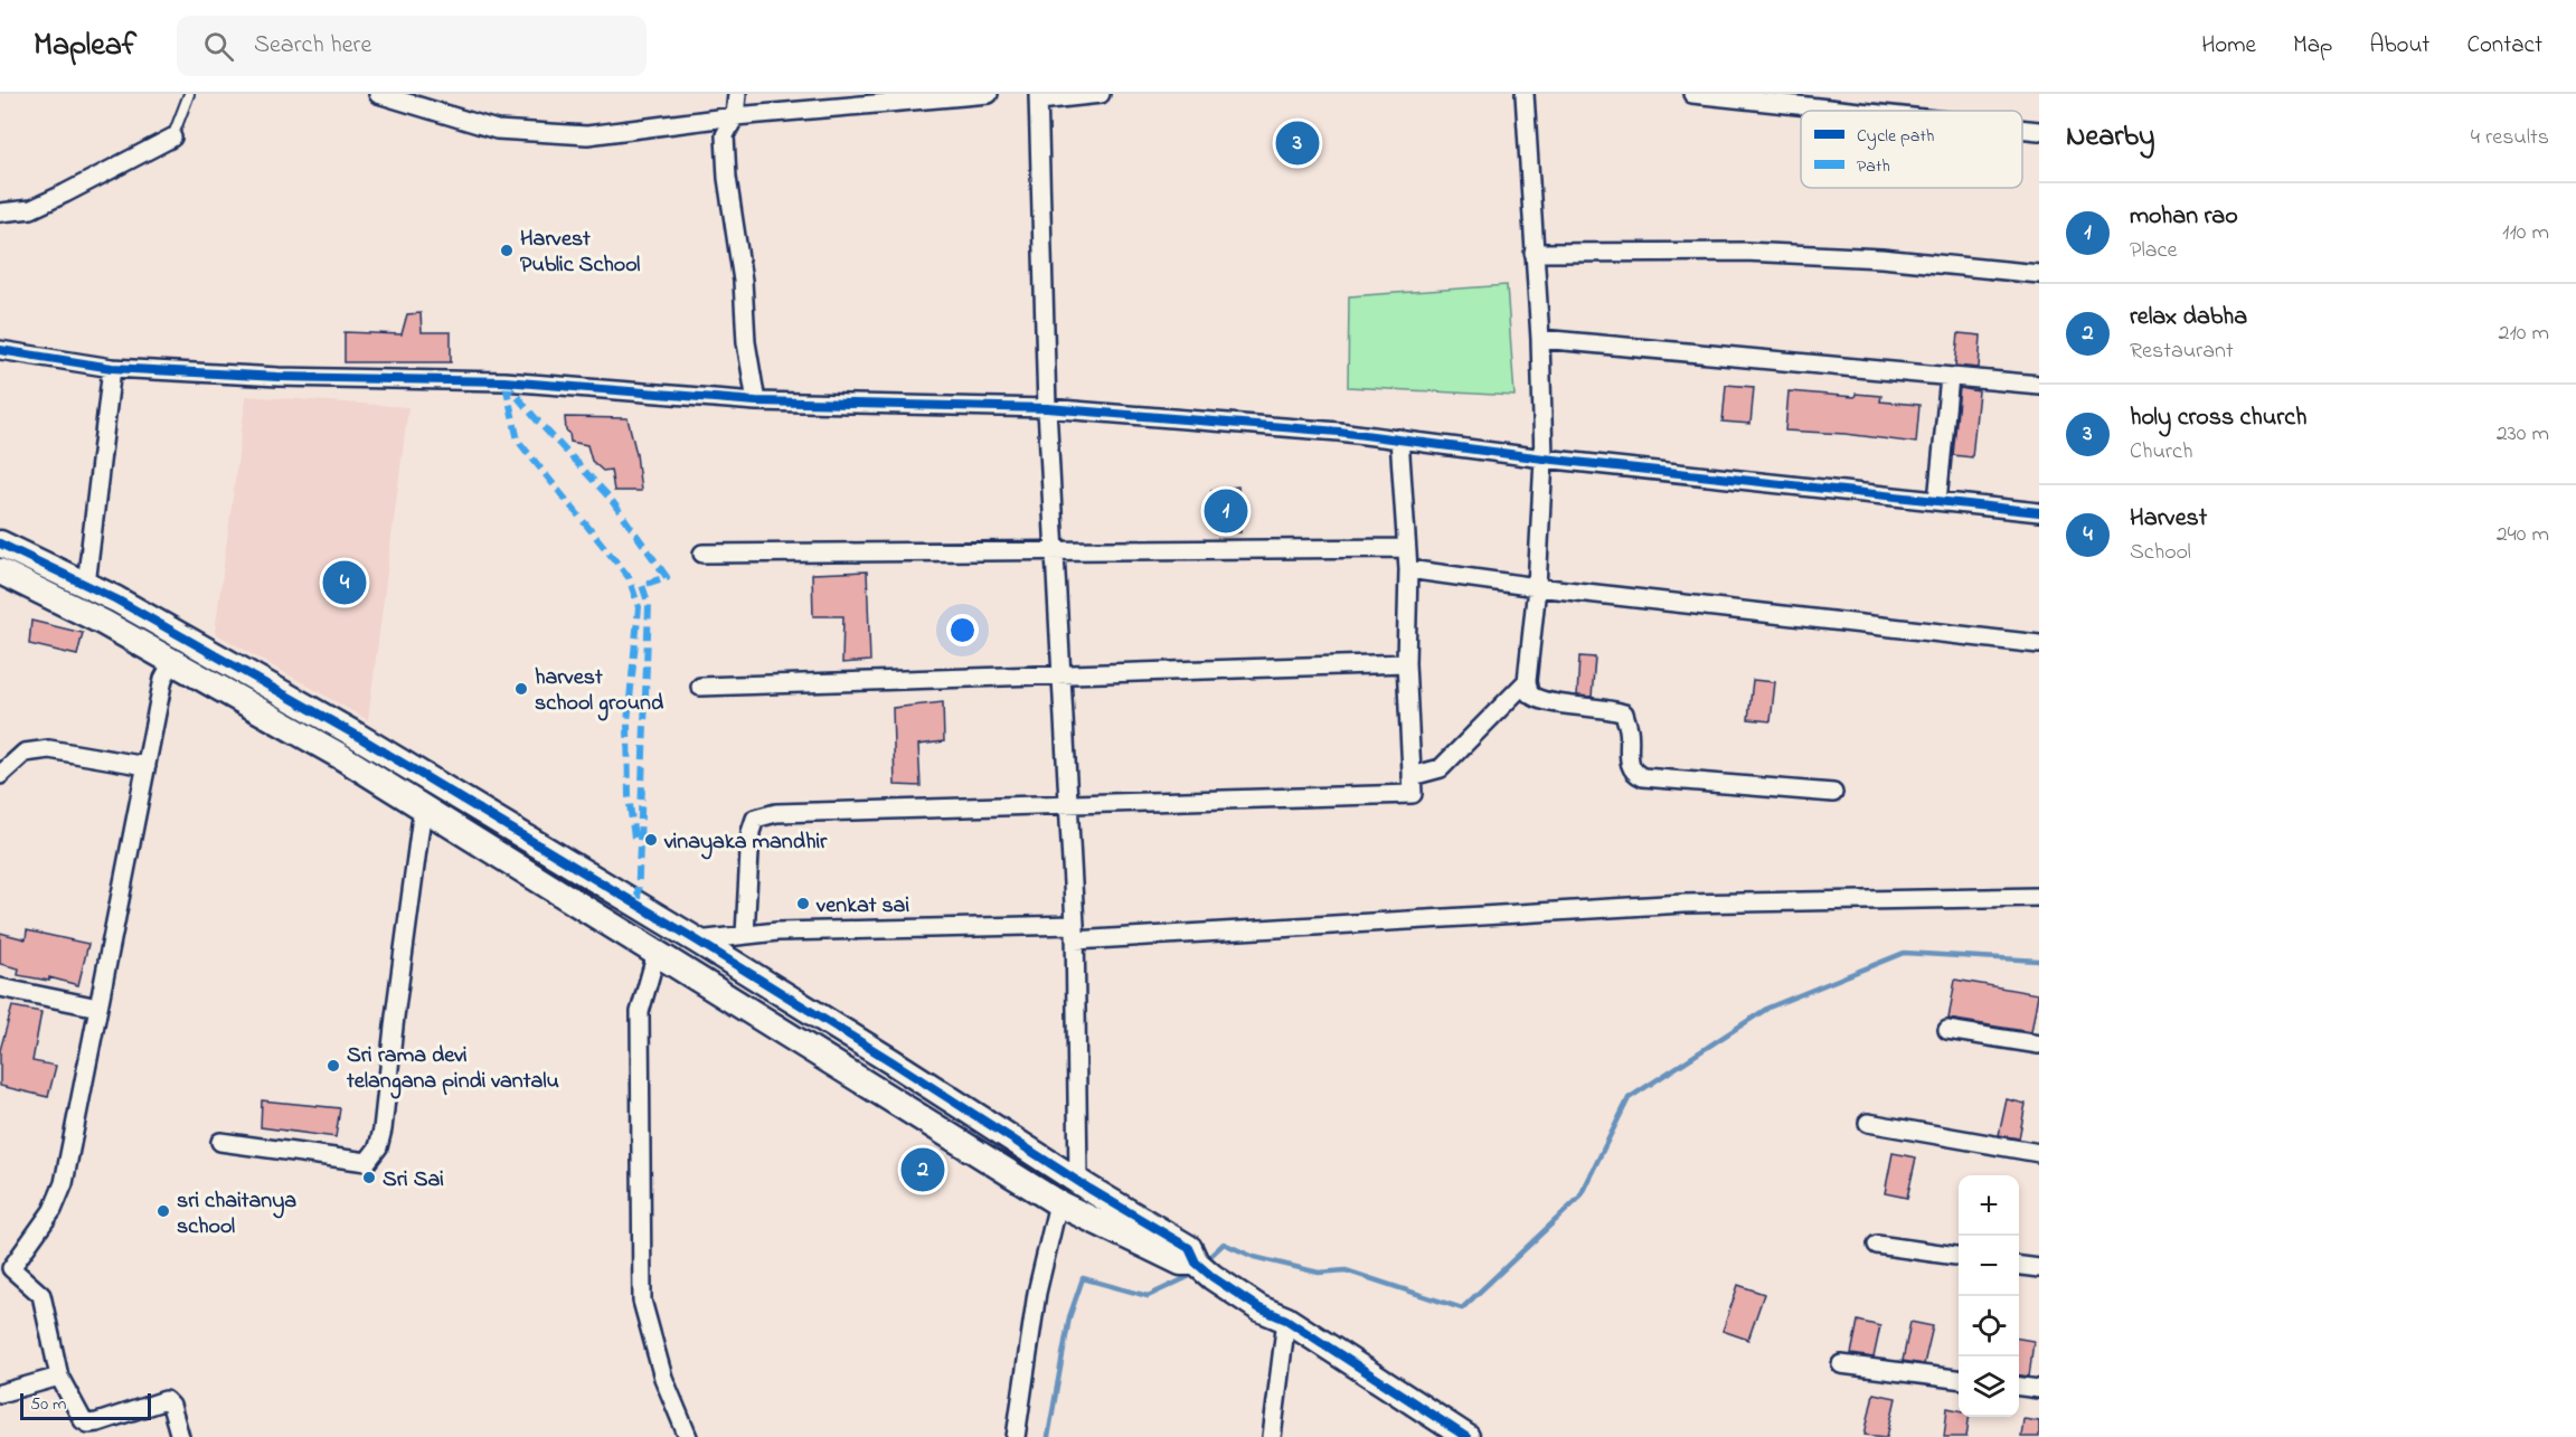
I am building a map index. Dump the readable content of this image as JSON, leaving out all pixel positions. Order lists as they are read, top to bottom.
{
  "places": [
    "Harvest Public School",
    "harvest school ground",
    "vinayaka mandhir",
    "venkat sai",
    "Sri rama devi telangana pindi vantalu",
    "Sri Sai",
    "sri chaitanya school"
  ],
  "legend": ["Cycle path", "Path"],
  "scale_bar": "50 m",
  "page": {
    "header": "Mapleaf",
    "search": "Search here",
    "nav": [
      "Home",
      "Map",
      "About",
      "Contact"
    ],
    "heading": ["Nearby", "4 results"],
    "pins": [
      "3",
      "1",
      "4",
      "2"
    ],
    "list": [
      {
        "mark": "1",
        "name": "mohan rao",
        "note": "Place",
        "value": "110 m"
      },
      {
        "mark": "2",
        "name": "relax dabha",
        "note": "Restaurant",
        "value": "210 m"
      },
      {
        "mark": "3",
        "name": "holy cross church",
        "note": "Church",
        "value": "230 m"
      },
      {
        "mark": "4",
        "name": "Harvest",
        "note": "School",
        "value": "240 m"
      }
    ],
    "map_buttons": ["+", "−"],
    "scale": "50 m"
  }
}
